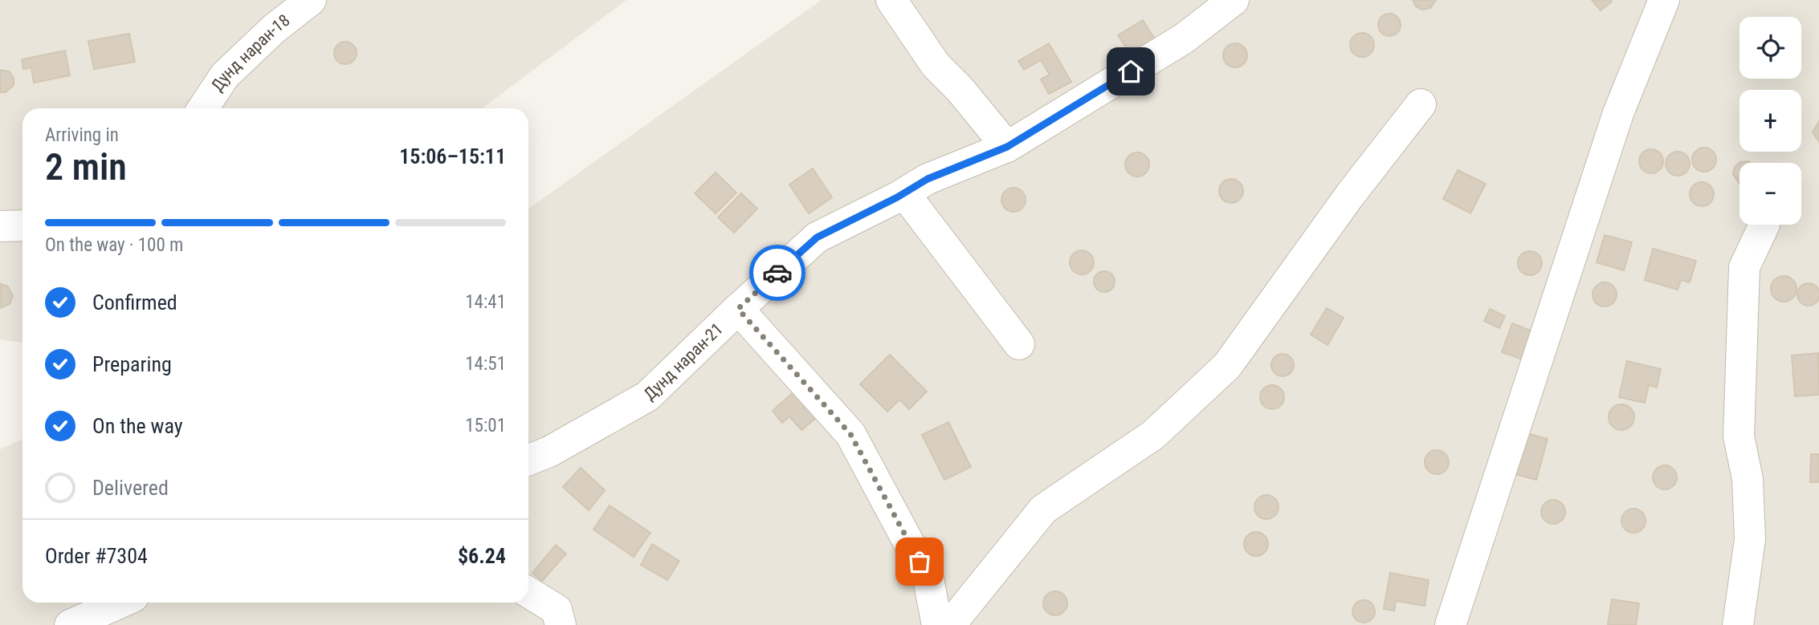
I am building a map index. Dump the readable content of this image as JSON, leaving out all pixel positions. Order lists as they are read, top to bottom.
{
  "streets": {
    "street": ["Дунд наран-18", "Дунд наран-21"]
  },
  "page": {
    "map_buttons": ["+", "−"],
    "heading": ["2 min", "Arriving in", "15:06–15:11"],
    "panel": ["Order #7304", "$6.24"],
    "bar": "On the way · 100 m",
    "list": [
      ["Confirmed", "14:41"],
      ["Preparing", "14:51"],
      ["On the way", "15:01"],
      "Delivered"
    ]
  }
}
